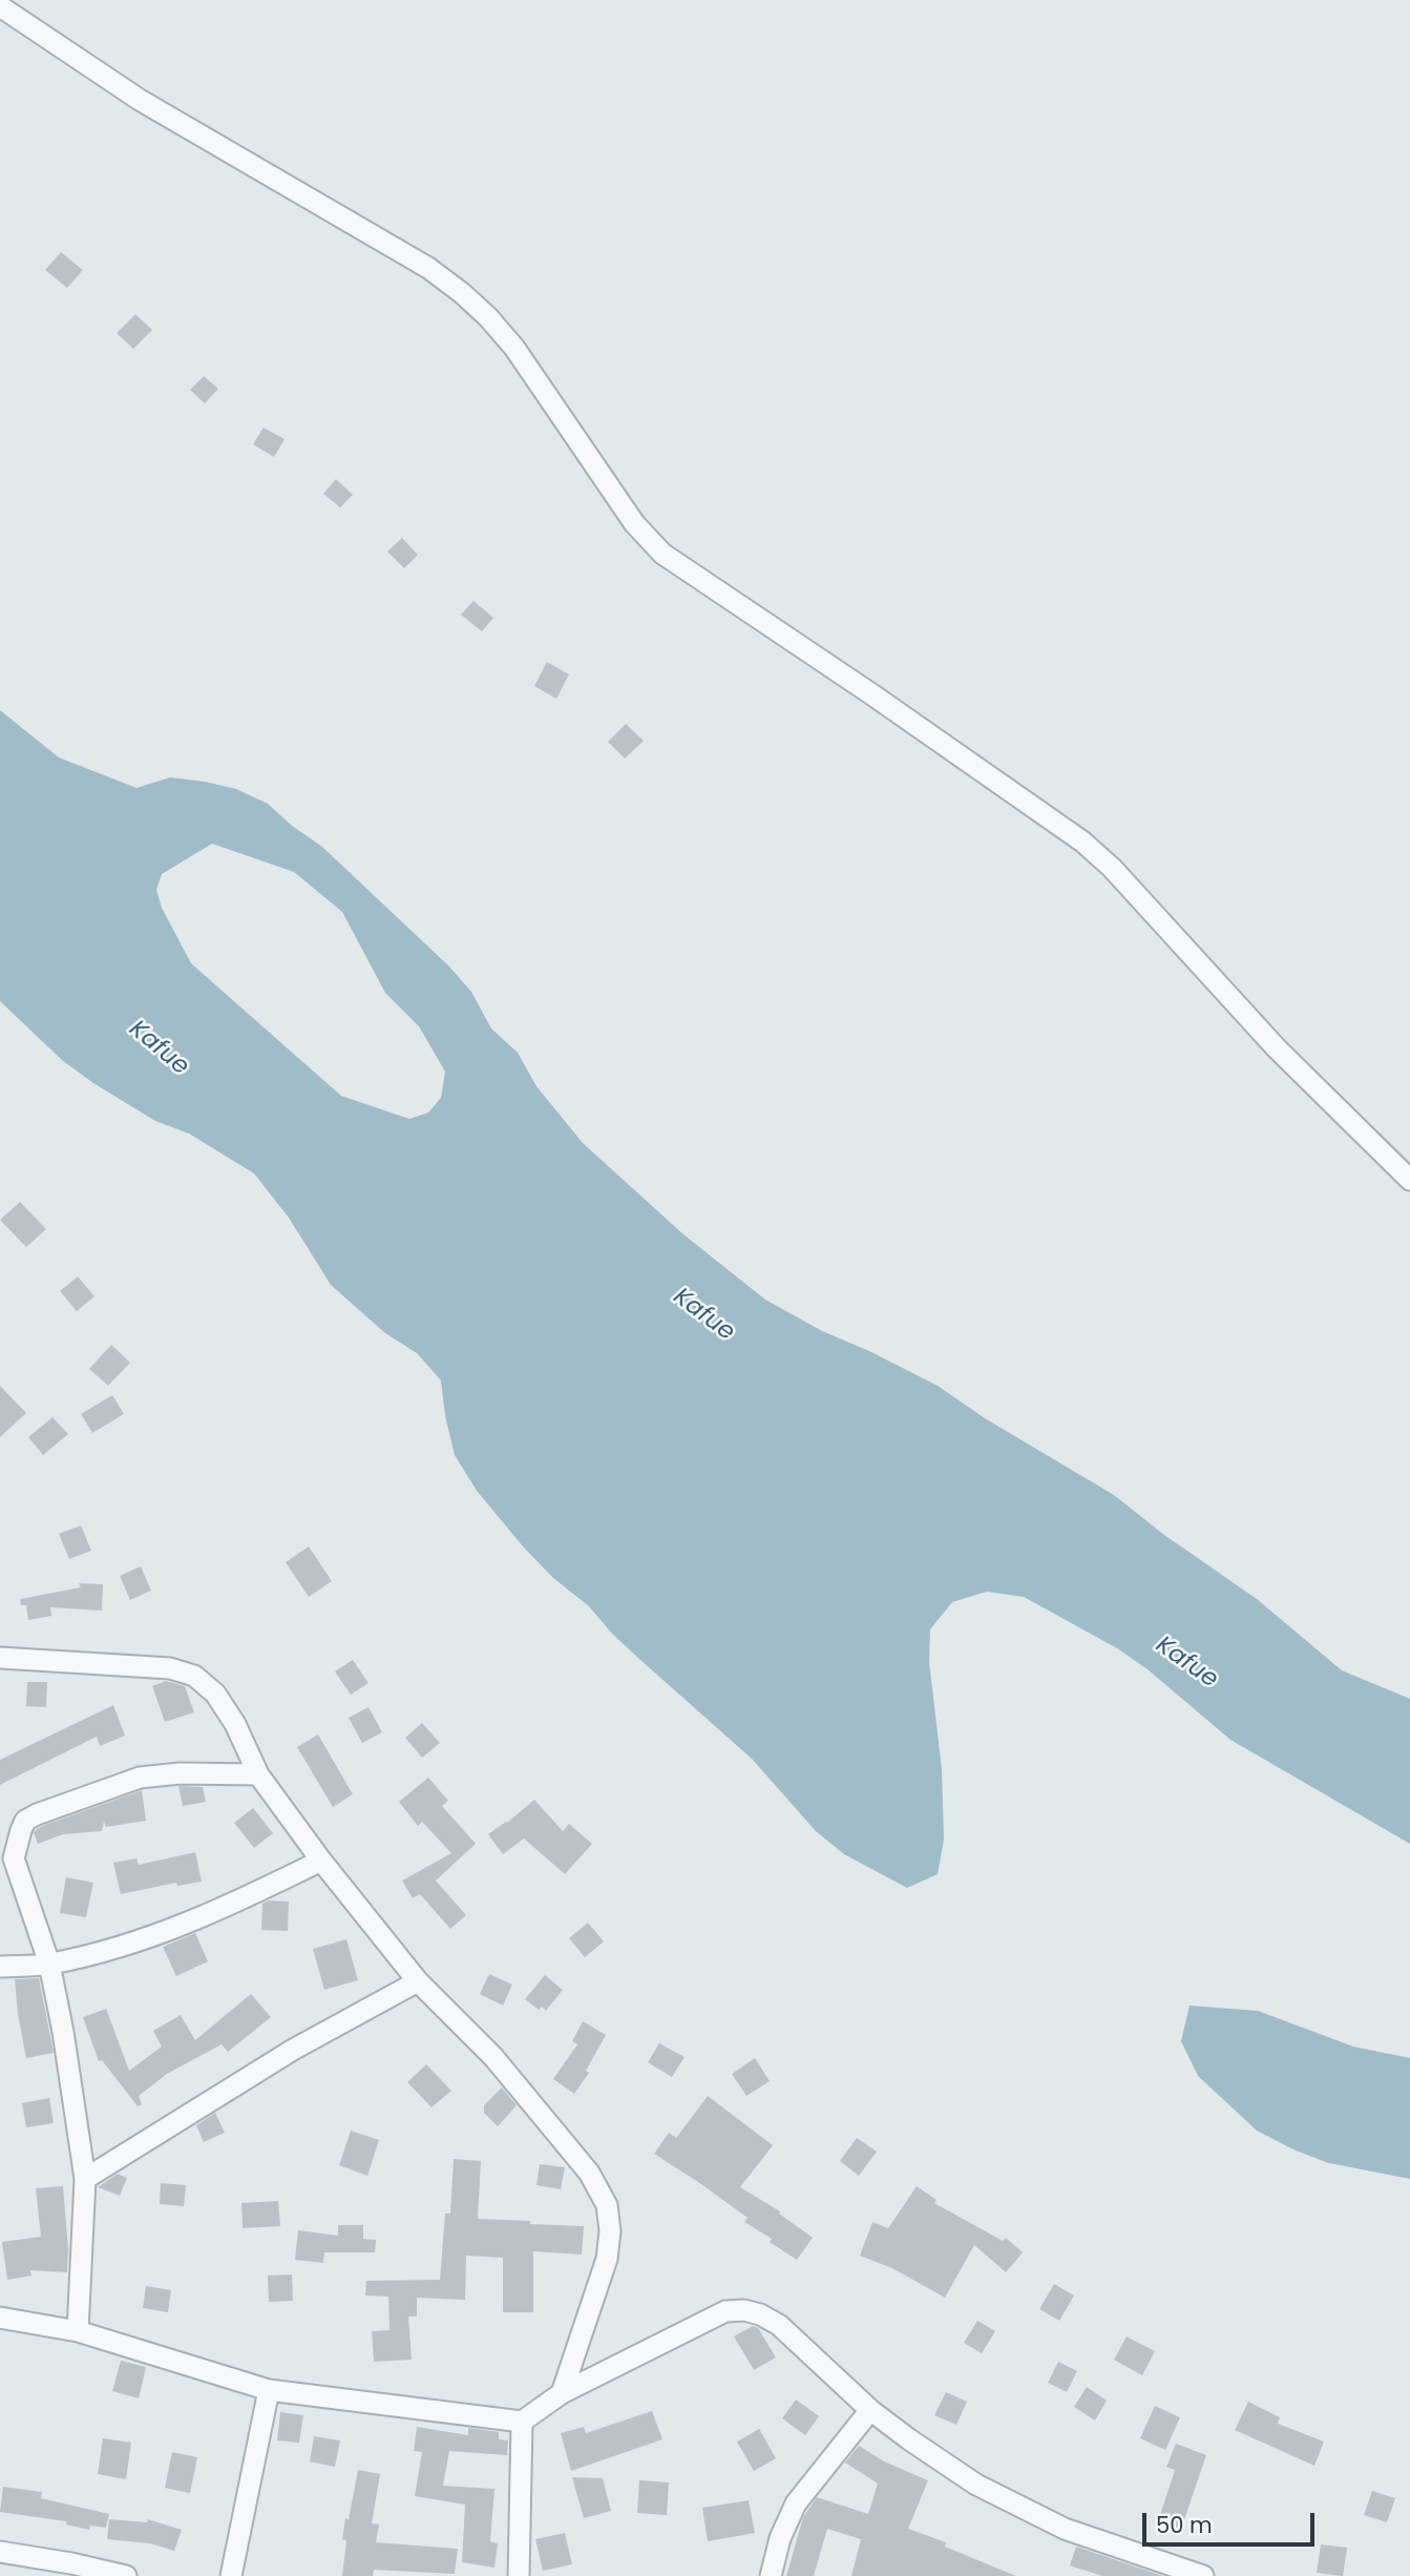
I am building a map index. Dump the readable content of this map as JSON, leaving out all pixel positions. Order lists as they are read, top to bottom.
{
  "water": ["Kafue"],
  "scale_bar": "50 m"
}
